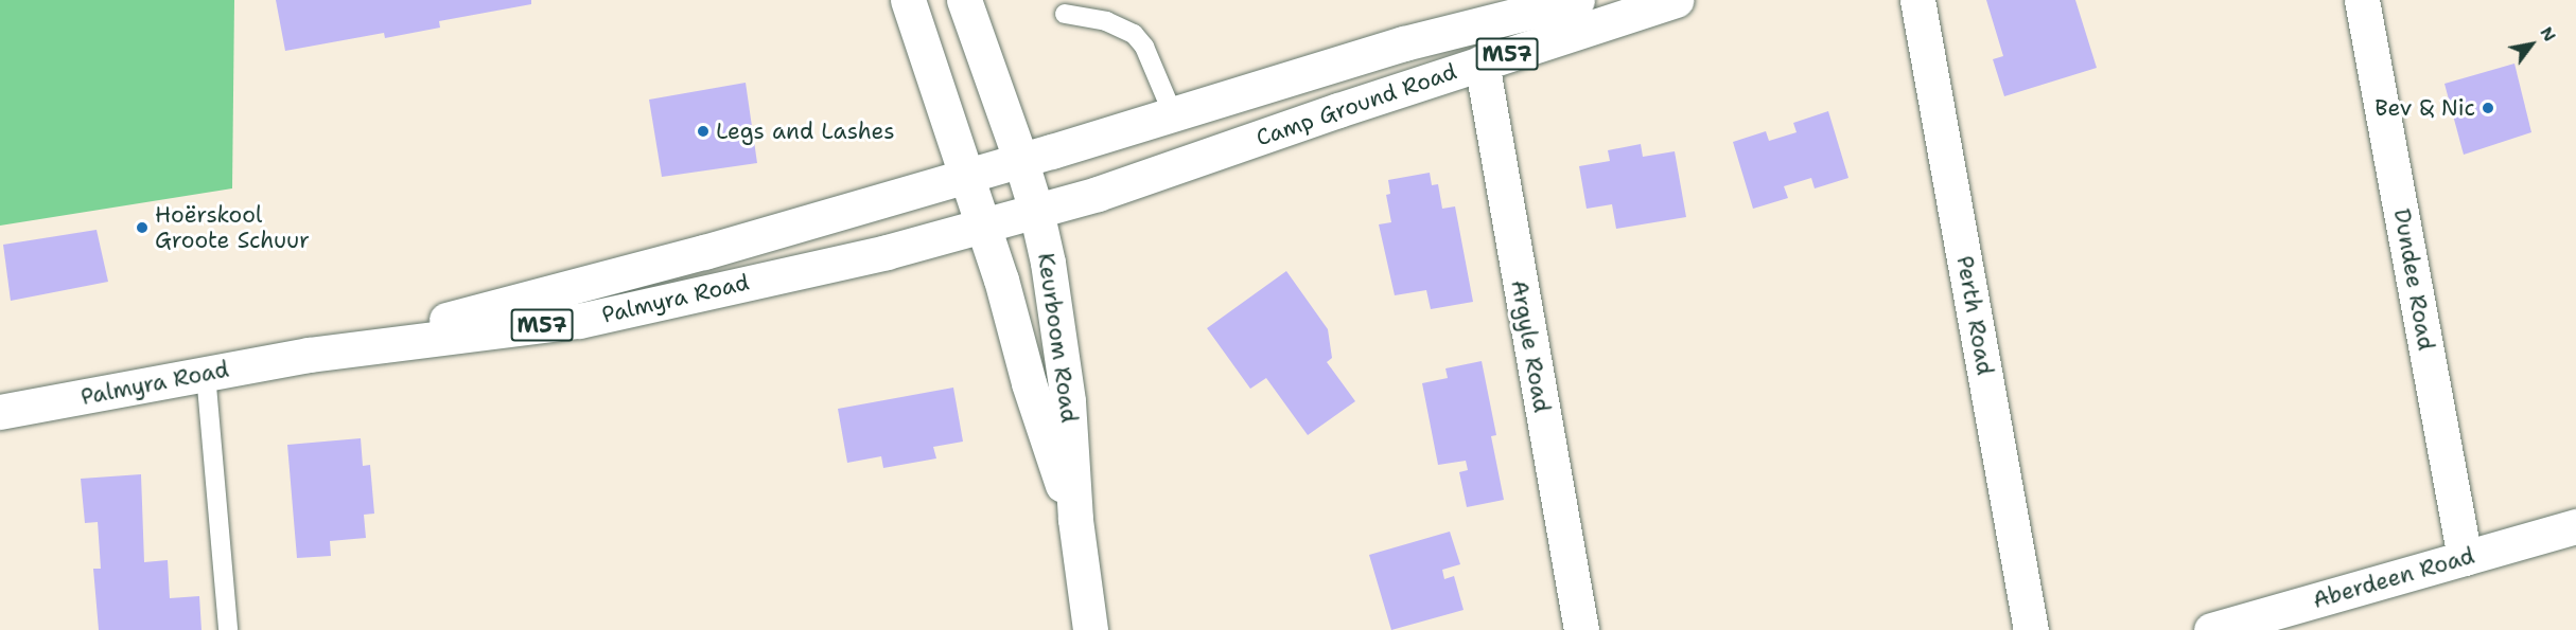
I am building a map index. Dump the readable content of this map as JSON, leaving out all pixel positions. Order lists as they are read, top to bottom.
{
  "streets": {
    "main road": [
      "M57",
      "Camp Ground Road",
      "Dundee Road",
      "Palmyra Road",
      "Perth Road",
      "Keurboom Road",
      "Argyle Road",
      "Aberdeen Road"
    ]
  },
  "crossings": [
    ["Camp Ground Road", "Palmyra Road"],
    ["Camp Ground Road", "Keurboom Road"],
    ["Camp Ground Road", "Argyle Road"],
    ["Dundee Road", "Aberdeen Road"],
    ["Palmyra Road", "Keurboom Road"]
  ],
  "places": ["Bev & Nic", "Legs and Lashes", "Hoërskool Groote Schuur"],
  "north": "top right"
}
